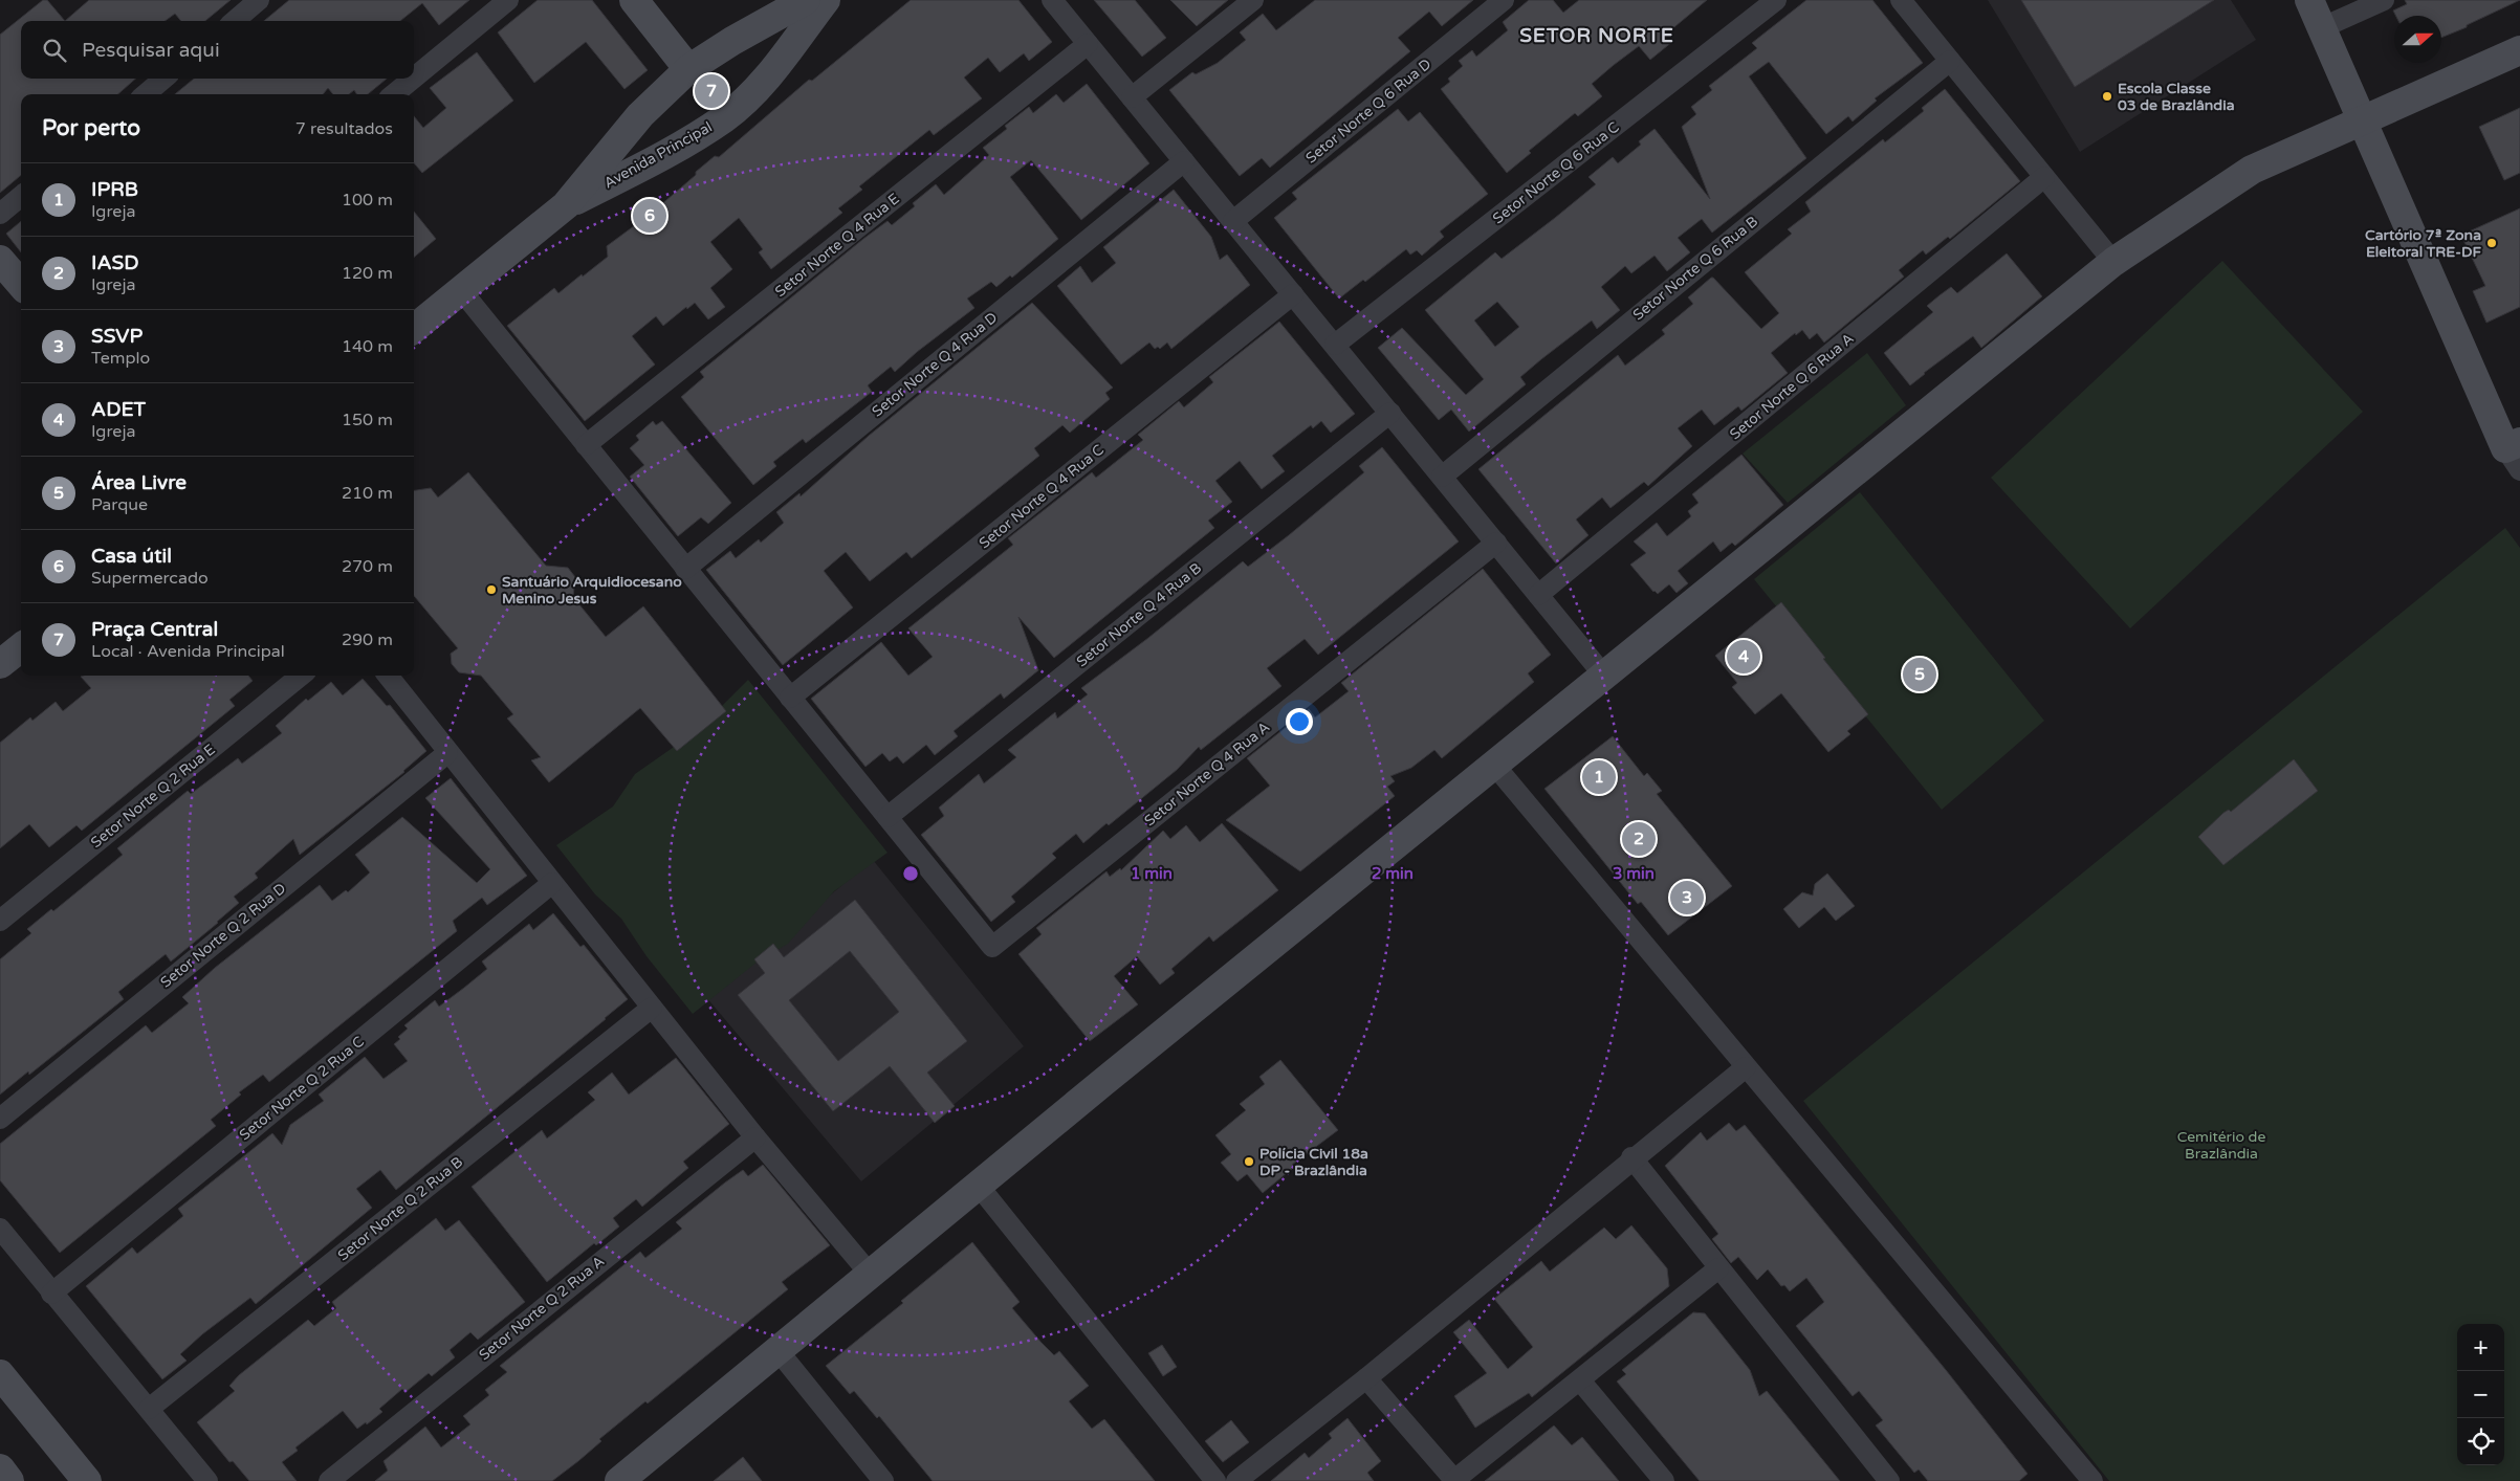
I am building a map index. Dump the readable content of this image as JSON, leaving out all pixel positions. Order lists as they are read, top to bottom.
{
  "streets": {
    "street": [
      "Setor Norte Q 6 Rua D",
      "Avenida Principal",
      "Setor Norte Q 6 Rua C",
      "Setor Norte Q 4 Rua E",
      "Setor Norte Q 6 Rua B",
      "Setor Norte Q 4 Rua D",
      "Setor Norte Q 6 Rua A",
      "Setor Norte Q 4 Rua C",
      "Setor Norte Q 4 Rua B",
      "Setor Norte Q 4 Rua A",
      "Setor Norte Q 2 Rua E",
      "Setor Norte Q 2 Rua D",
      "Setor Norte Q 2 Rua C",
      "Setor Norte Q 2 Rua B",
      "Setor Norte Q 2 Rua A"
    ]
  },
  "crossings": [
    ["Setor Norte Q 4 Rua B", "Setor Norte Q 4 Rua A"]
  ],
  "districts": ["SETOR NORTE"],
  "parks": ["Cemitério de Brazlândia"],
  "places": [
    "Escola Classe 03 de Brazlândia",
    "Cartório 7ª Zona Eleitoral TRE-DF",
    "Santuário Arquidiocesano Menino Jesus",
    "Polícia Civil 18a DP - Brazlândia"
  ],
  "north": "right",
  "page": {
    "search": "Pesquisar aqui",
    "pins": [
      "7",
      "6",
      "4",
      "5",
      "1",
      "2",
      "3"
    ],
    "heading": ["Por perto", "7 resultados"],
    "list": [
      {
        "mark": "1",
        "name": "IPRB",
        "note": "Igreja",
        "value": "100 m"
      },
      {
        "mark": "2",
        "name": "IASD",
        "note": "Igreja",
        "value": "120 m"
      },
      {
        "mark": "3",
        "name": "SSVP",
        "note": "Templo",
        "value": "140 m"
      },
      {
        "mark": "4",
        "name": "ADET",
        "note": "Igreja",
        "value": "150 m"
      },
      {
        "mark": "5",
        "name": "Área Livre",
        "note": "Parque",
        "value": "210 m"
      },
      {
        "mark": "6",
        "name": "Casa útil",
        "note": "Supermercado",
        "value": "270 m"
      },
      {
        "mark": "7",
        "name": "Praça Central",
        "note": "Local · Avenida Principal",
        "value": "290 m"
      }
    ],
    "map_buttons": ["+", "−"]
  },
  "rings": ["1 min", "2 min", "3 min"]
}
